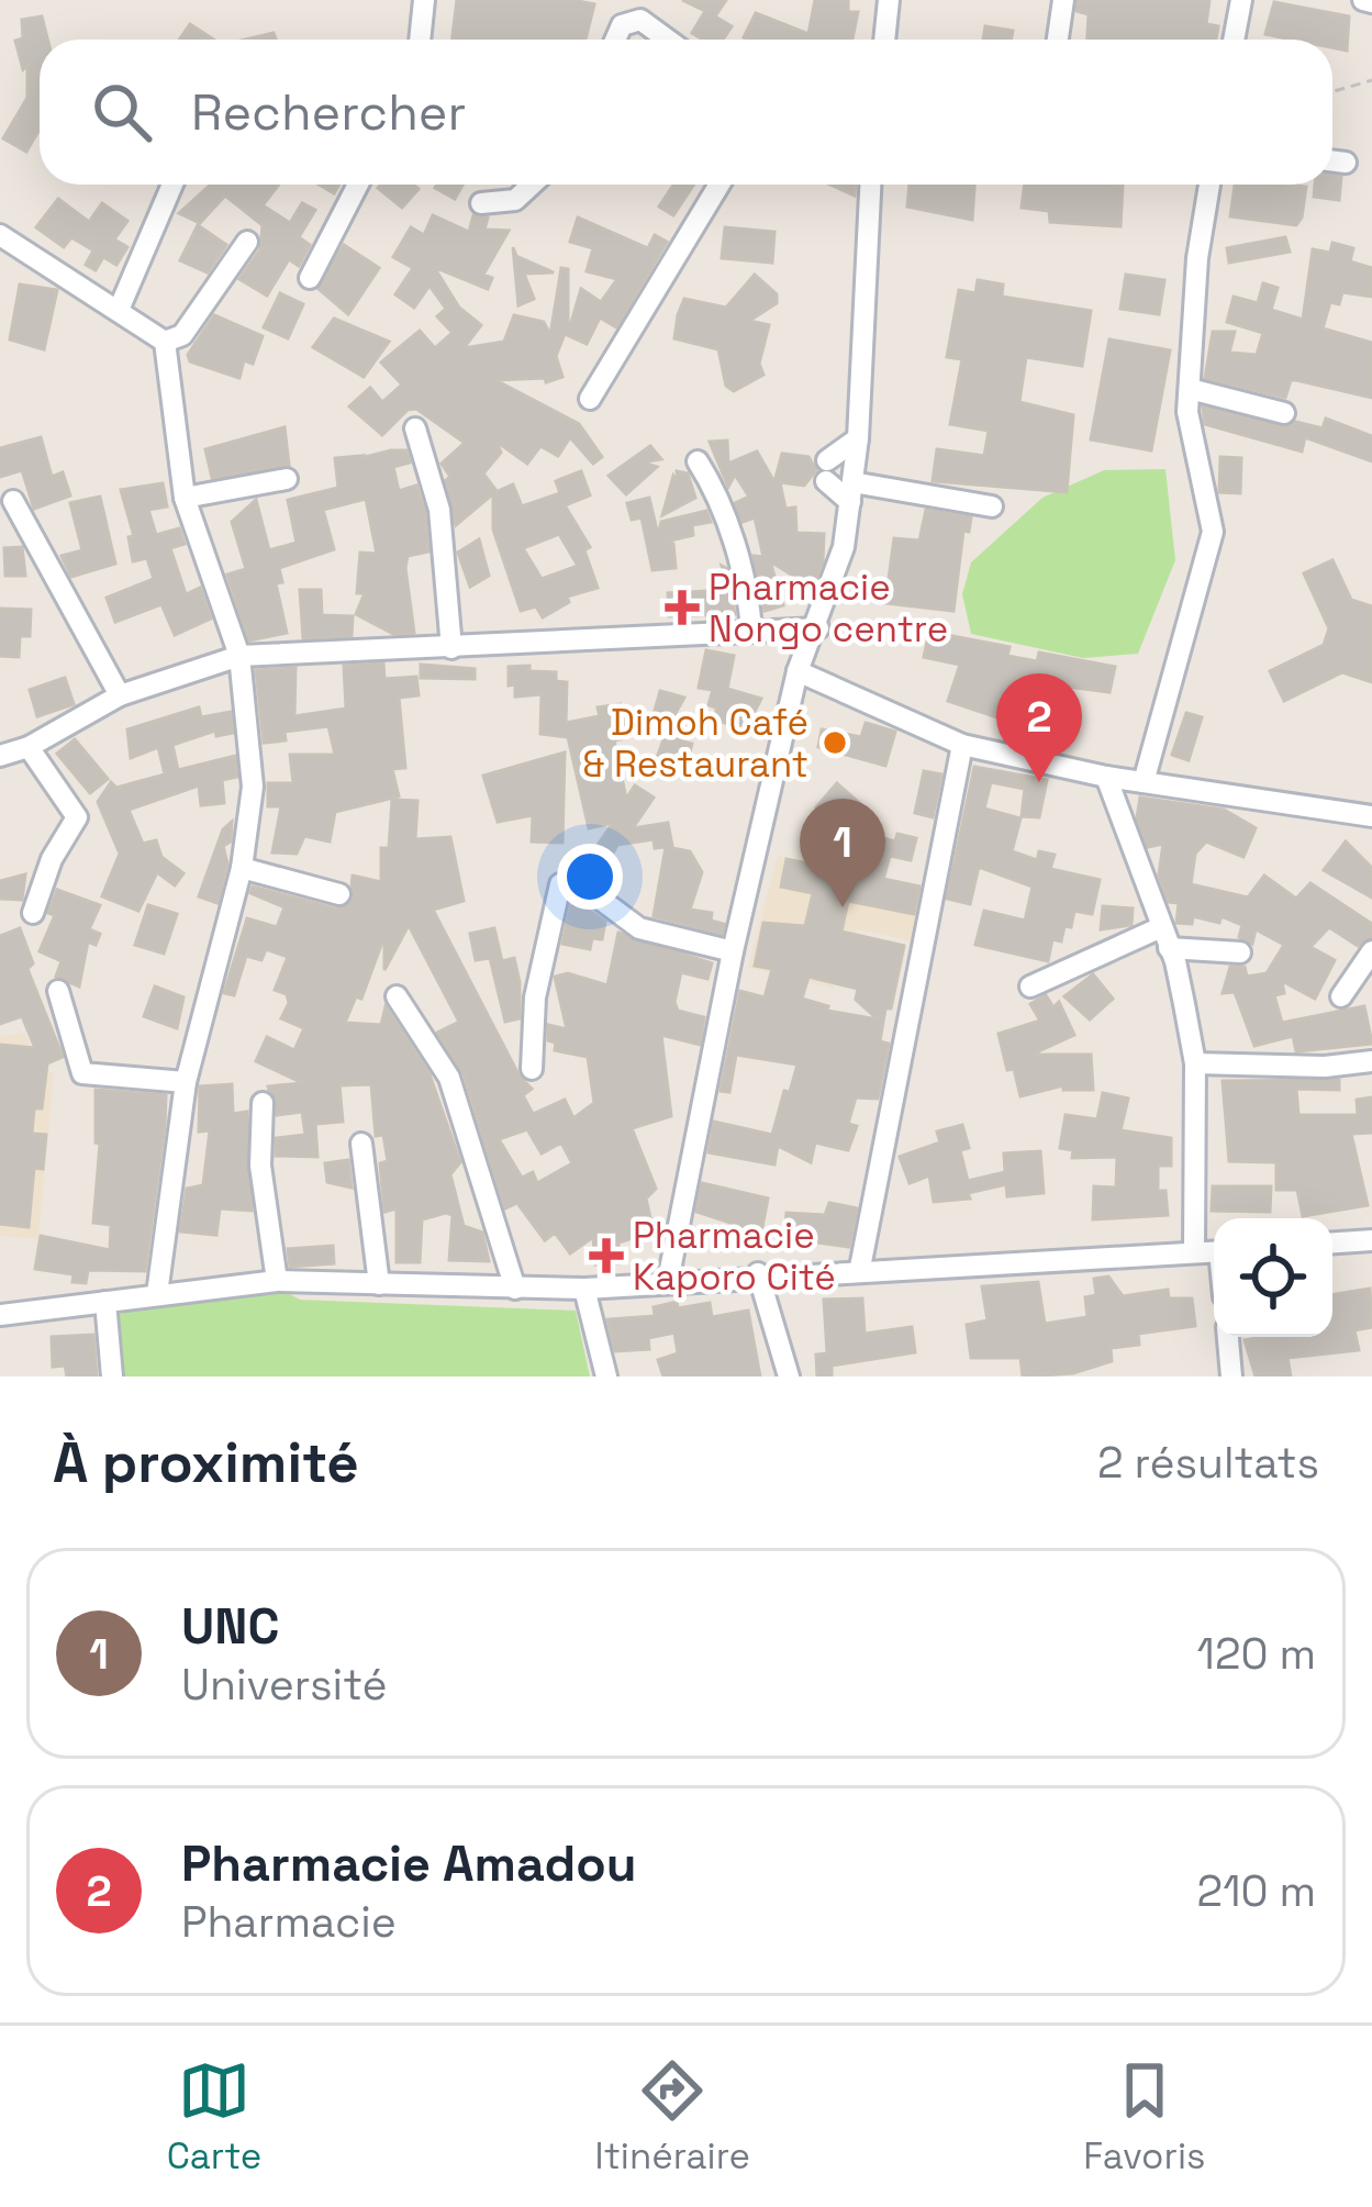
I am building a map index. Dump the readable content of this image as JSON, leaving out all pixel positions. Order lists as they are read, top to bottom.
{
  "places": {
    "health": ["Pharmacie Nongo centre", "Pharmacie Kaporo Cité"],
    "other": ["Dimoh Café & Restaurant"]
  },
  "page": {
    "search": "Rechercher",
    "pins": ["2", "1"],
    "heading": ["À proximité", "2 résultats"],
    "list": [
      {
        "mark": "1",
        "name": "UNC",
        "note": "Université",
        "value": "120 m"
      },
      {
        "mark": "2",
        "name": "Pharmacie Amadou",
        "note": "Pharmacie",
        "value": "210 m"
      }
    ],
    "nav": ["Carte", "Itinéraire", "Favoris"]
  }
}
